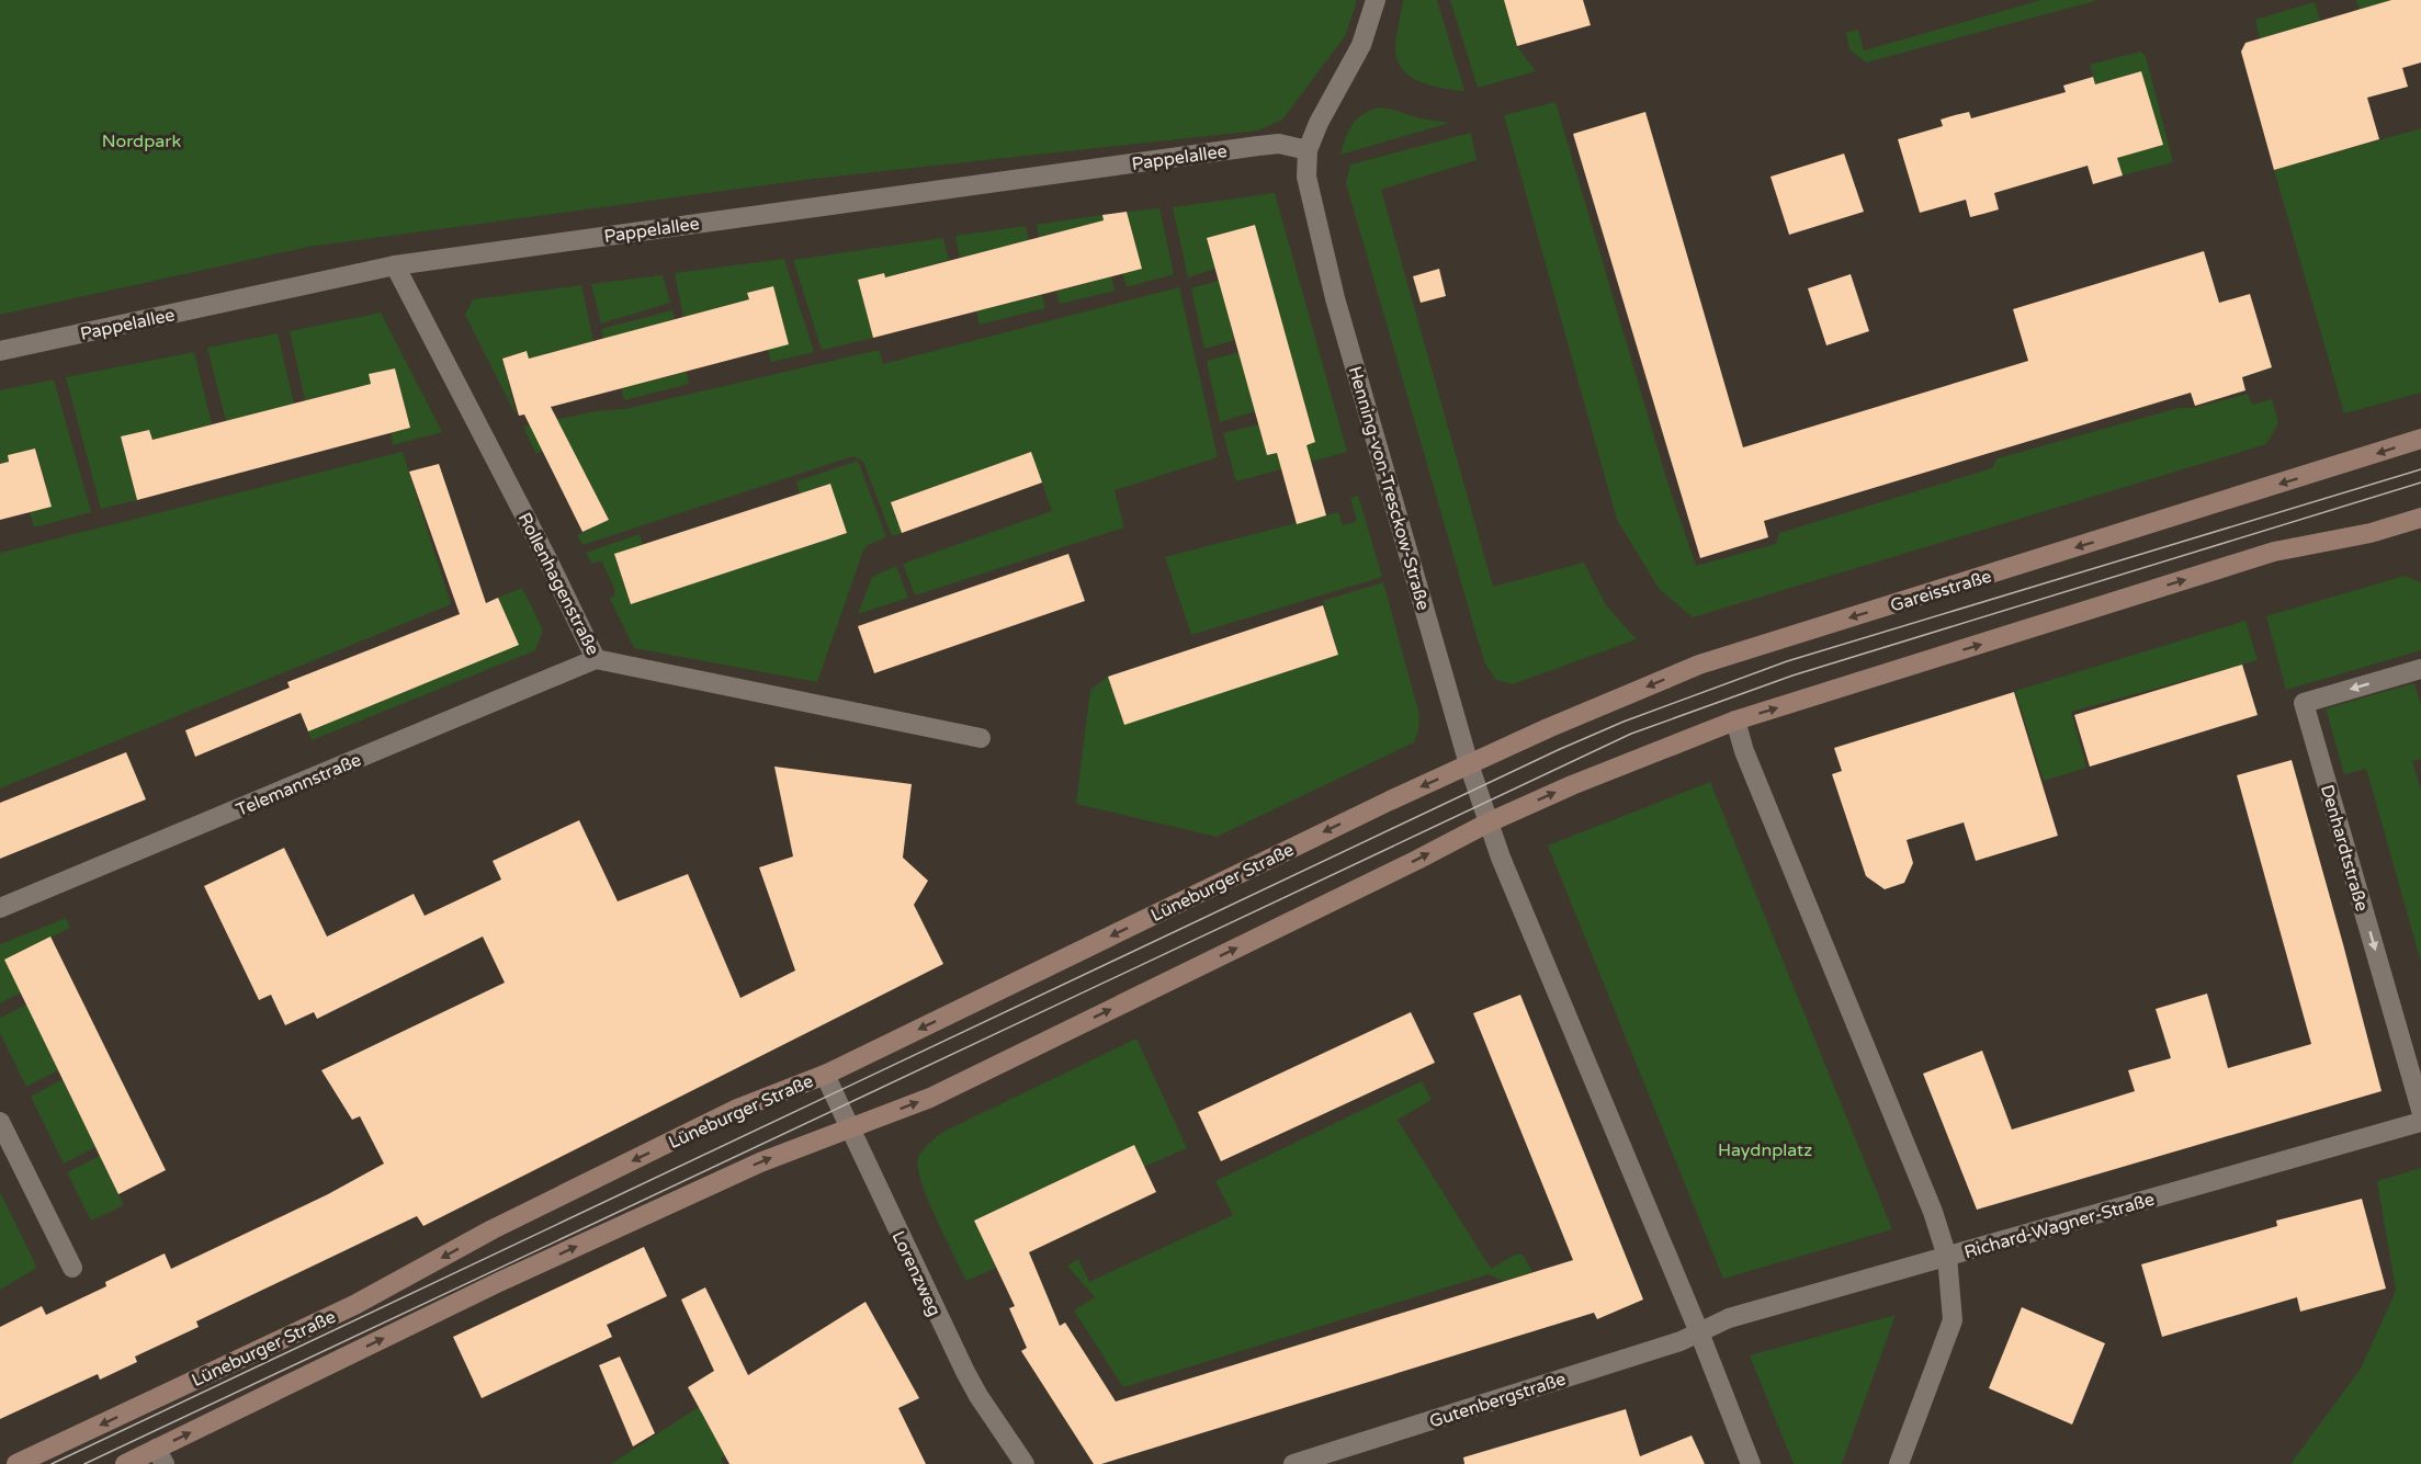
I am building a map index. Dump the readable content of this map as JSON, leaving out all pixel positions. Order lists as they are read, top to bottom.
{
  "streets": {
    "main road": ["Gareisstraße", "Lüneburger Straße"],
    "street": [
      "Pappelallee",
      "Henning-von-Tresckow-Straße",
      "Rollenhagenstraße",
      "Telemannstraße",
      "Denhardtstraße",
      "Richard-Wagner-Straße",
      "Lorenzweg",
      "Gutenbergstraße"
    ]
  },
  "crossings": [
    ["Pappelallee", "Henning-von-Tresckow-Straße"],
    ["Pappelallee", "Rollenhagenstraße"],
    ["Henning-von-Tresckow-Straße", "Gareisstraße"],
    ["Henning-von-Tresckow-Straße", "Lüneburger Straße"],
    ["Rollenhagenstraße", "Telemannstraße"],
    ["Gareisstraße", "Lüneburger Straße"],
    ["Lüneburger Straße", "Lorenzweg"],
    ["Richard-Wagner-Straße", "Gutenbergstraße"]
  ],
  "one_way": ["Denhardtstraße"],
  "parks": ["Nordpark", "Haydnplatz"]
}
